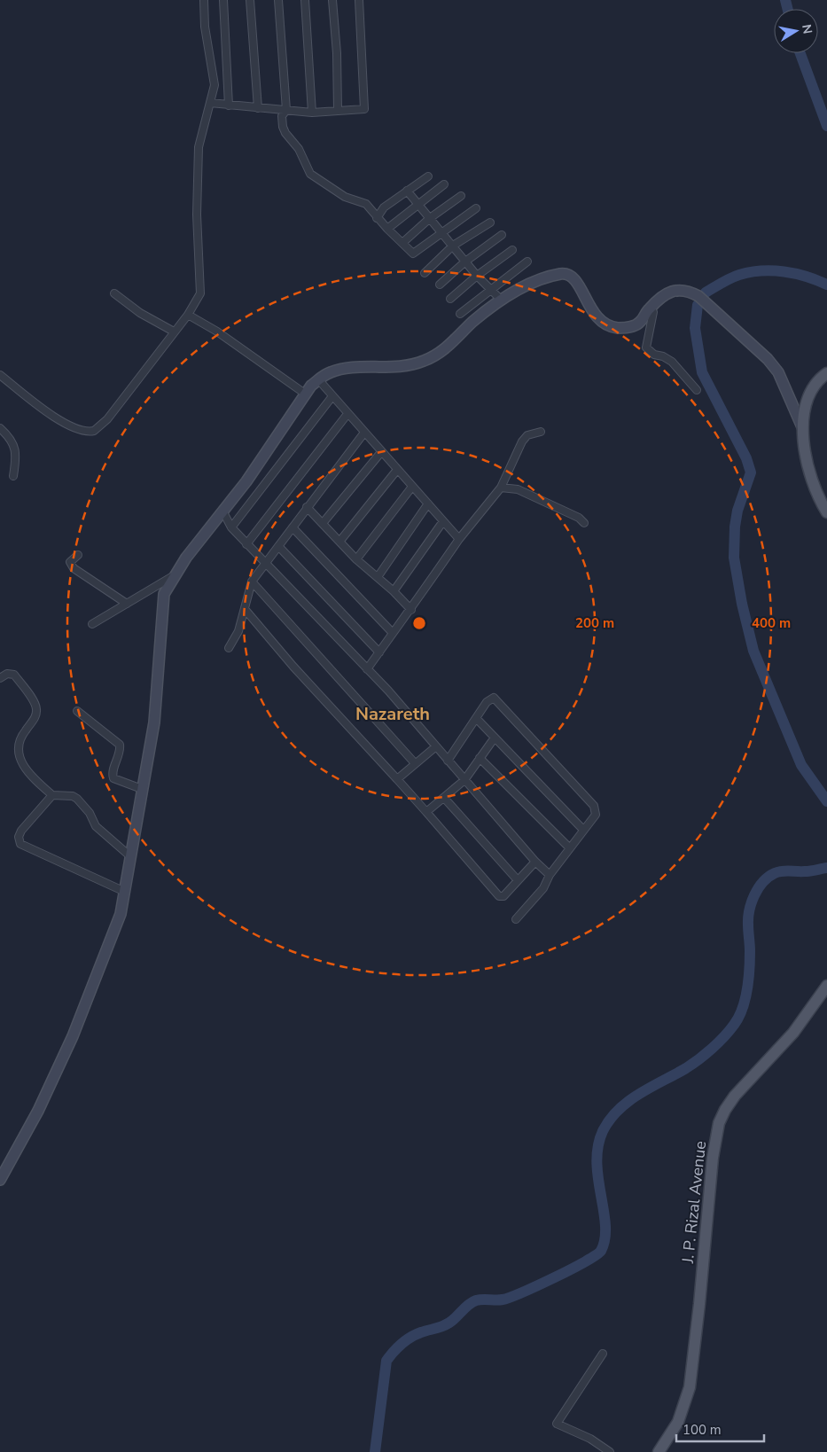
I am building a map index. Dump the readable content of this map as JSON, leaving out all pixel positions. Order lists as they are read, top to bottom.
{
  "streets": {
    "main road": ["J. P. Rizal Avenue"]
  },
  "districts": ["Nazareth"],
  "scale_bar": "100 m",
  "north": "right",
  "rings": ["200 m", "400 m"]
}
